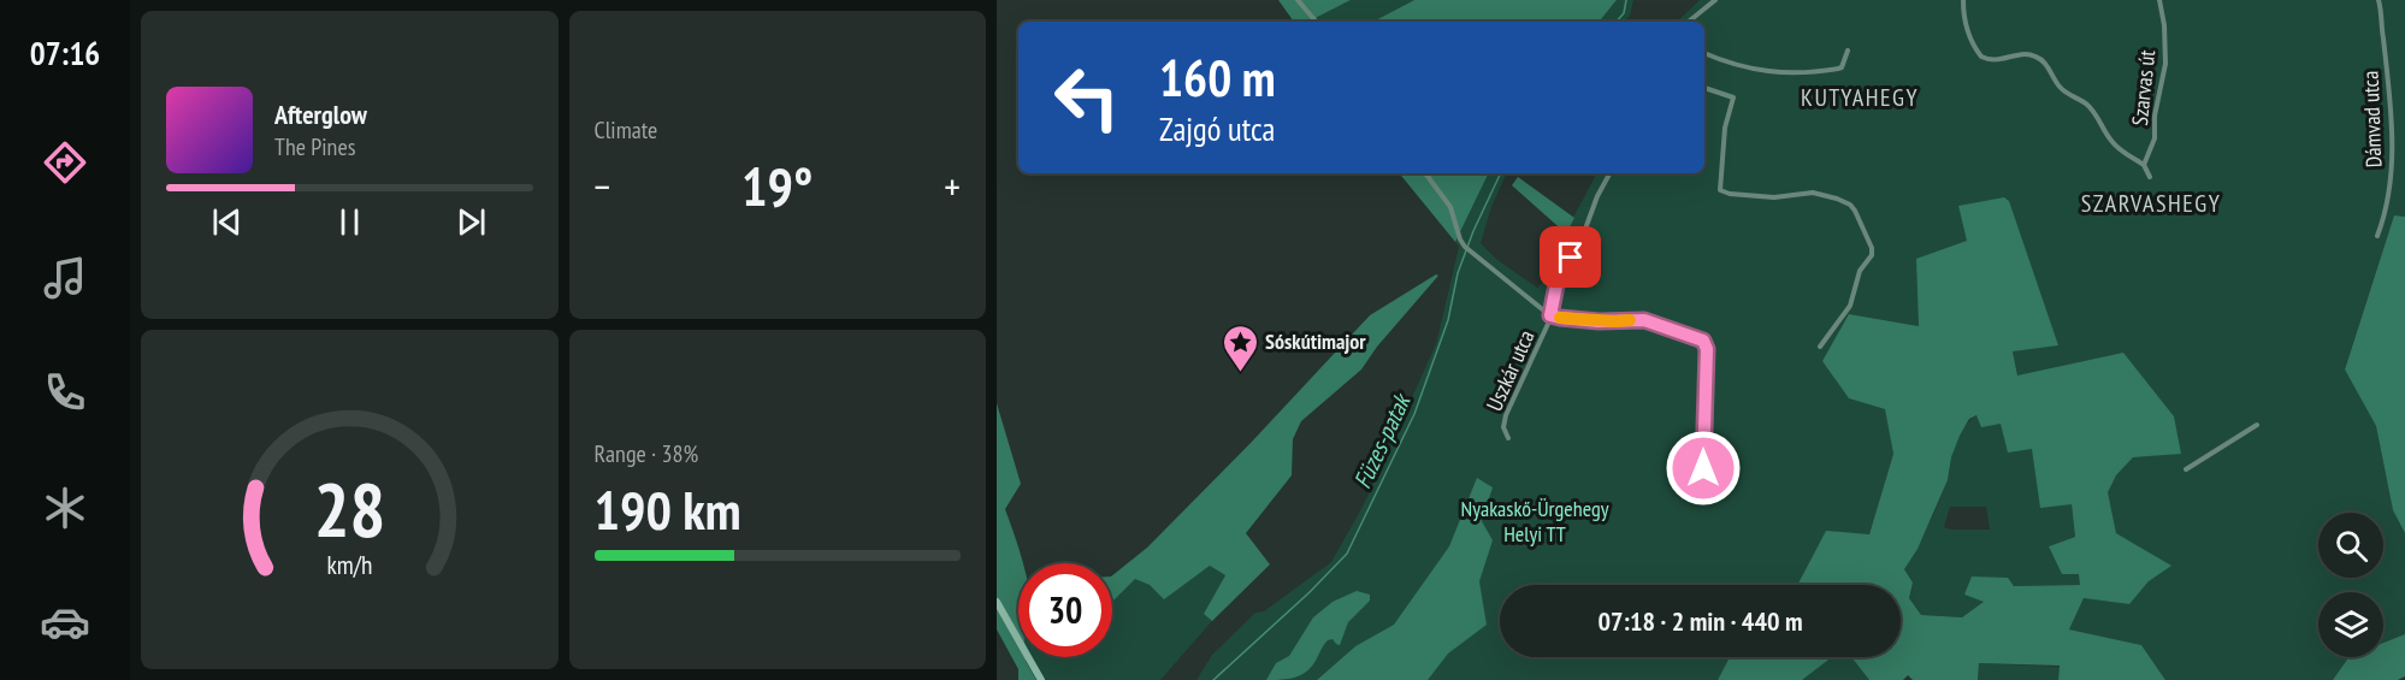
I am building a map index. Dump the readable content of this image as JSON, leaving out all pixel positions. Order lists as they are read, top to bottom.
{
  "streets": {
    "street": ["Szarvas út", "Dámvad utca", "Uszkár utca"]
  },
  "districts": ["KUTYAHEGY", "SZARVASHEGY"],
  "water": ["Füzes-patak"],
  "parks": ["Nyakaskő-Ürgehegy Helyi TT"],
  "places": {
    "place": ["Sóskútimajor"]
  },
  "page": {
    "tabs": "07:16",
    "tile": [
      "Climate",
      ["Range · 38%", "190 km"]
    ],
    "turn": ["160 m", "Zajgó utca"],
    "song": ["Afterglow", "The Pines"],
    "heat": ["−", "19°", "+"],
    "limit": "30",
    "trip": "07:18 · 2 min · 440 m",
    "gauge": ["28", "km/h"]
  }
}
